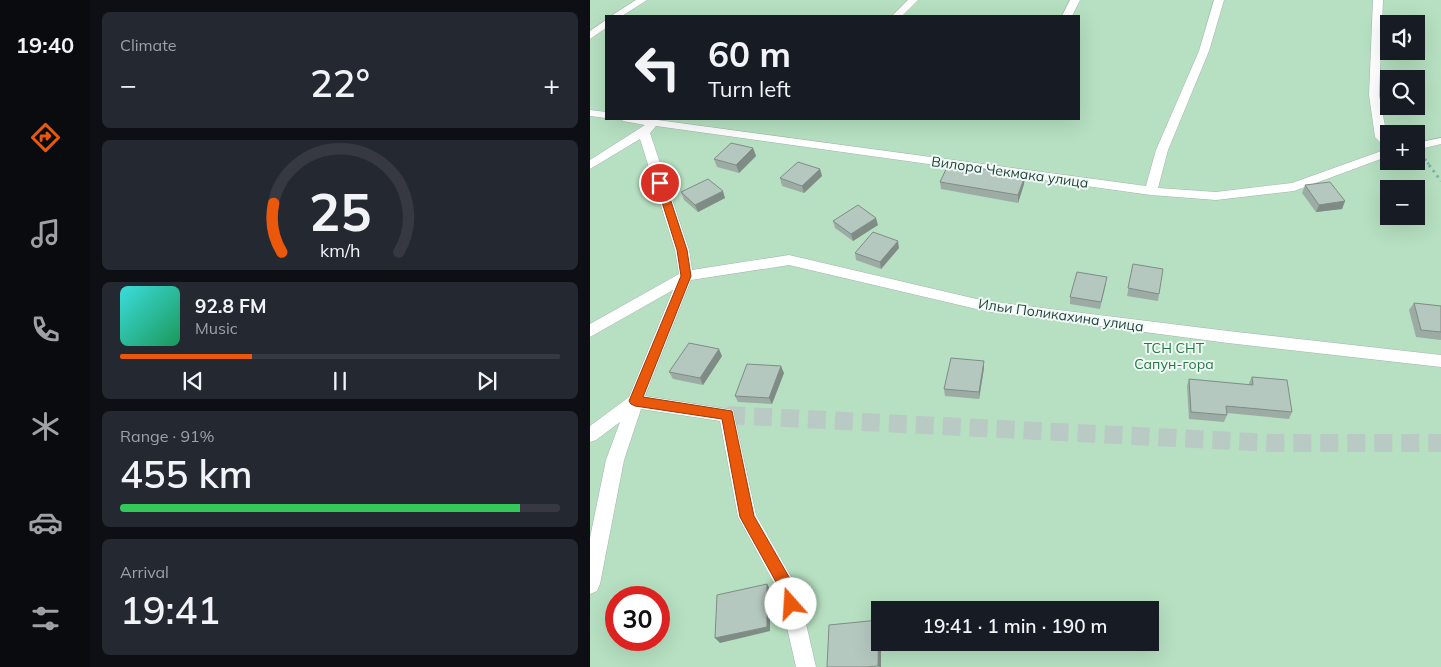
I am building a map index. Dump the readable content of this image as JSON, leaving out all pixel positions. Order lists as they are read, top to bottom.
{
  "streets": {
    "street": ["Вилора Чекмака улица", "Ильи Поликахина улица"]
  },
  "parks": ["ТСН СНТ Сапун-гора"],
  "page": {
    "tabs": "19:40",
    "tile": [
      "Climate",
      ["Range · 91%", "455 km"],
      ["Arrival", "19:41"]
    ],
    "map_buttons": ["+", "−"],
    "turn": ["60 m", "Turn left"],
    "heat": ["−", "22°", "+"],
    "song": ["92.8 FM", "Music"],
    "limit": "30",
    "trip": "19:41 · 1 min · 190 m",
    "gauge": ["25", "km/h"]
  }
}
